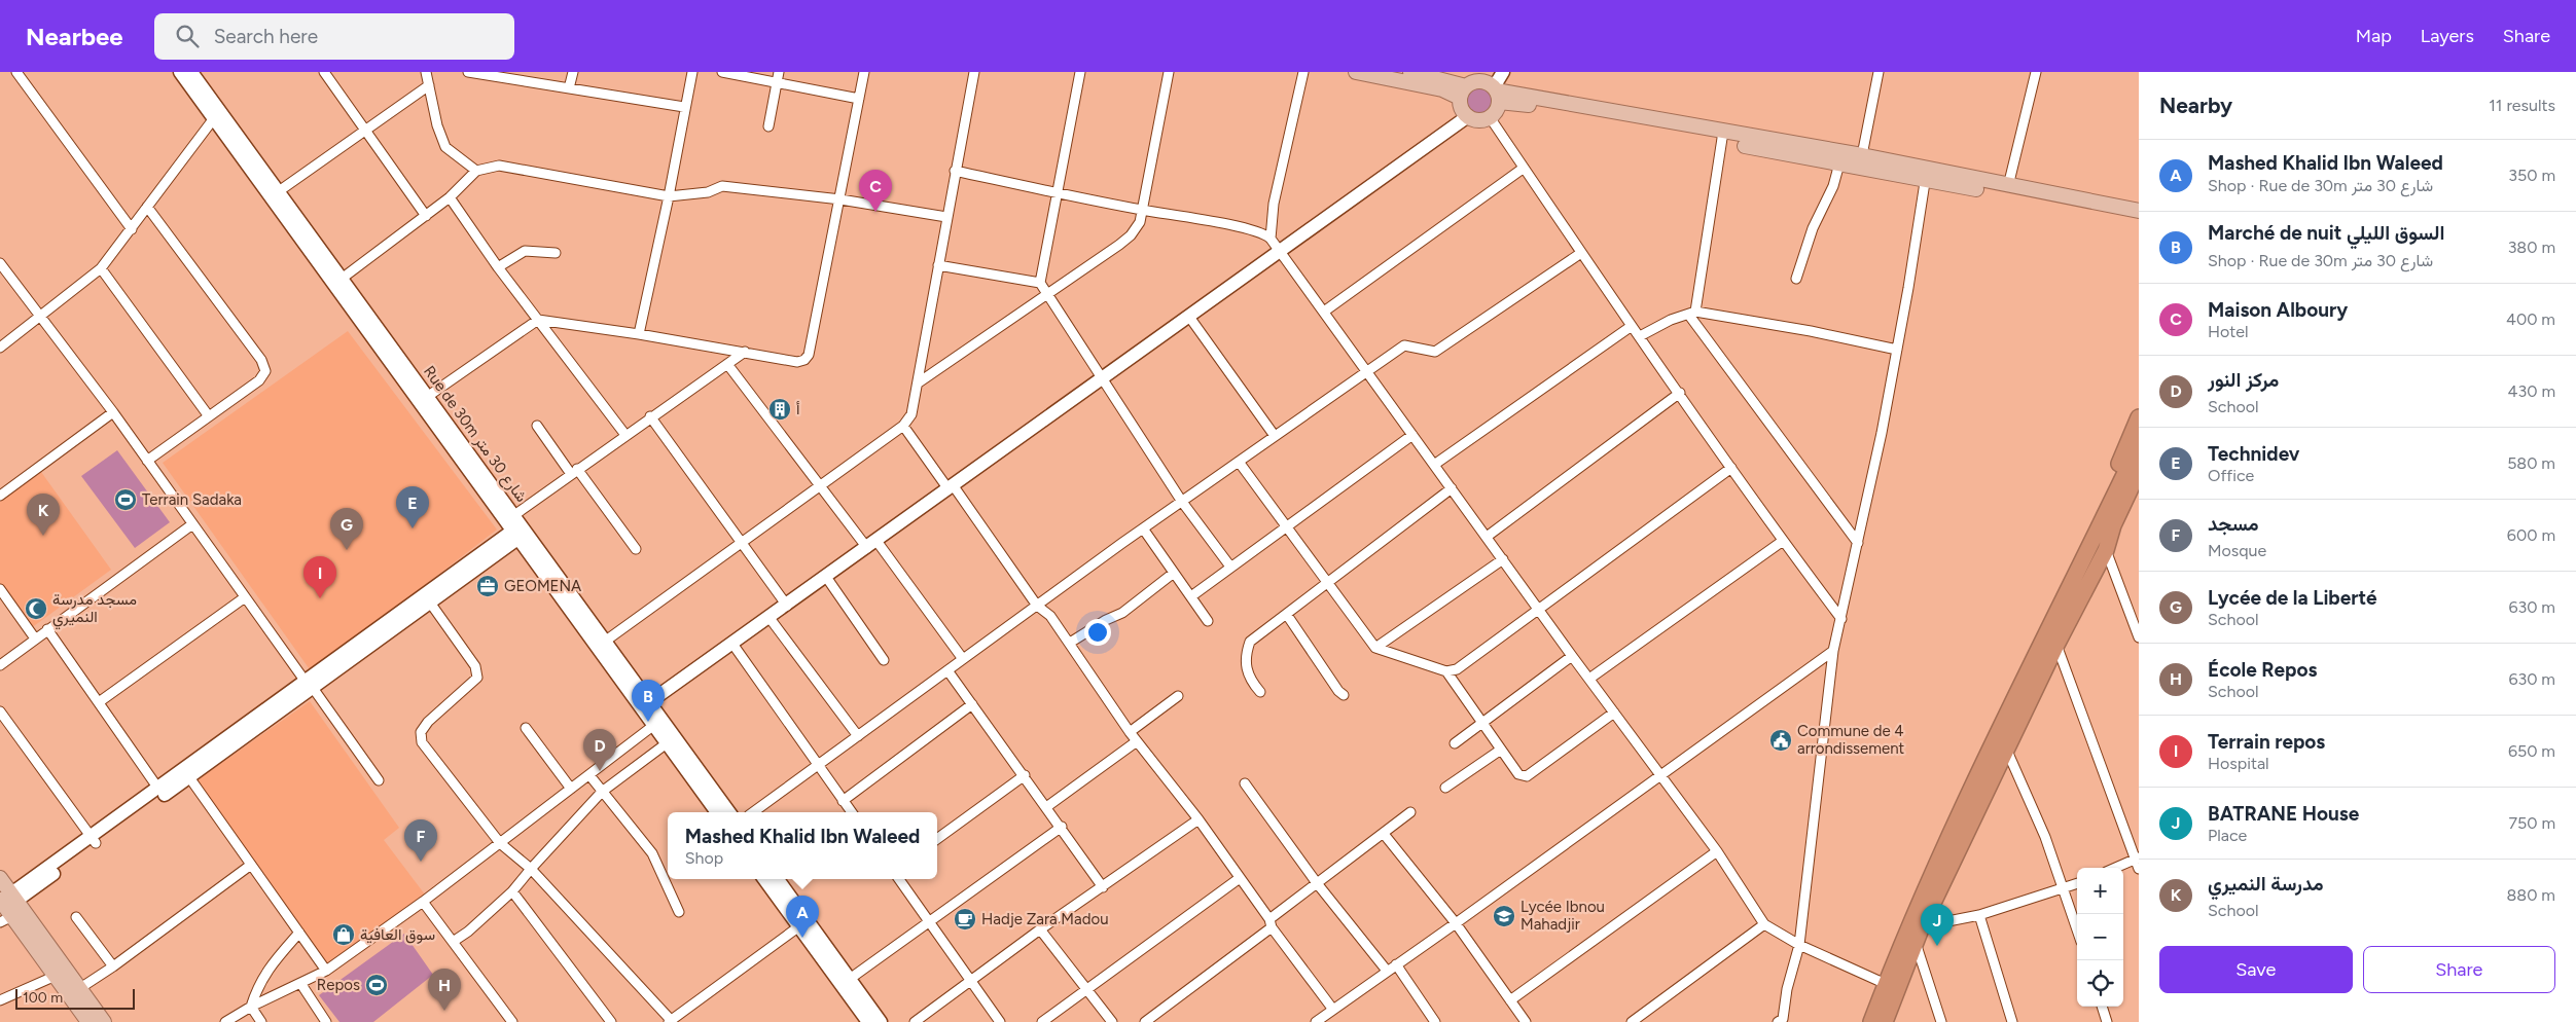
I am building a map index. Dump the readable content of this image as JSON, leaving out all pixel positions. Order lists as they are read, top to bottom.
{
  "streets": {
    "street": ["Rue de 30m شارع 30 متر"]
  },
  "places": {
    "building": ["أ"],
    "sports": ["Terrain Sadaka", "Repos"],
    "office": ["GEOMENA"],
    "mosque": ["مسجد مدرسة النميري"],
    "public building": ["Commune de 4 arrondissement"],
    "school or university": ["Lycée Ibnou Mahadjir"],
    "cafe": ["Hadje Zara Madou"],
    "shop": ["سوق العافية"]
  },
  "scale_bar": "100 m",
  "page": {
    "header": "Nearbee",
    "search": "Search here",
    "nav": ["Map", "Layers", "Share"],
    "heading": ["Nearby", "11 results"],
    "list": [
      {
        "mark": "A",
        "name": "Mashed Khalid Ibn Waleed",
        "note": "Shop · Rue de 30m شارع 30 متر",
        "value": "350 m"
      },
      {
        "mark": "B",
        "name": "Marché de nuit السوق الليلي",
        "note": "Shop · Rue de 30m شارع 30 متر",
        "value": "380 m"
      },
      {
        "mark": "C",
        "name": "Maison Alboury",
        "note": "Hotel",
        "value": "400 m"
      },
      {
        "mark": "D",
        "name": "مركز النور",
        "note": "School",
        "value": "430 m"
      },
      {
        "mark": "E",
        "name": "Technidev",
        "note": "Office",
        "value": "580 m"
      },
      {
        "mark": "F",
        "name": "مسجد",
        "note": "Mosque",
        "value": "600 m"
      },
      {
        "mark": "G",
        "name": "Lycée de la Liberté",
        "note": "School",
        "value": "630 m"
      },
      {
        "mark": "H",
        "name": "École Repos",
        "note": "School",
        "value": "630 m"
      },
      {
        "mark": "I",
        "name": "Terrain repos",
        "note": "Hospital",
        "value": "650 m"
      },
      {
        "mark": "J",
        "name": "BATRANE House",
        "note": "Place",
        "value": "750 m"
      },
      {
        "mark": "K",
        "name": "مدرسة النميري",
        "note": "School",
        "value": "880 m"
      }
    ],
    "pins": [
      "C",
      "E",
      "K",
      "G",
      "I",
      "B",
      "D",
      "F",
      "A",
      "J",
      "H"
    ],
    "popup": ["Mashed Khalid Ibn Waleed", "Shop"],
    "map_buttons": ["+", "−"],
    "buttons": ["Save", "Share"],
    "scale": "100 m"
  }
}
